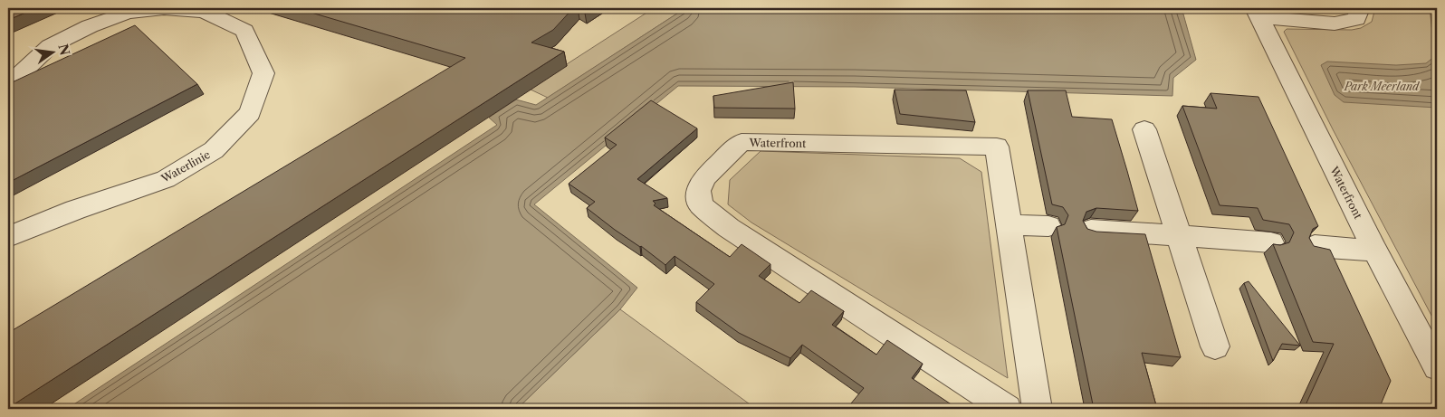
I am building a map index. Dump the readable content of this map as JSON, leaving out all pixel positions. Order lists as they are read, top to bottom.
{
  "streets": {
    "street": ["Waterfront", "Waterlinie"]
  },
  "parks": ["Park Meerland"],
  "north": "right"
}
